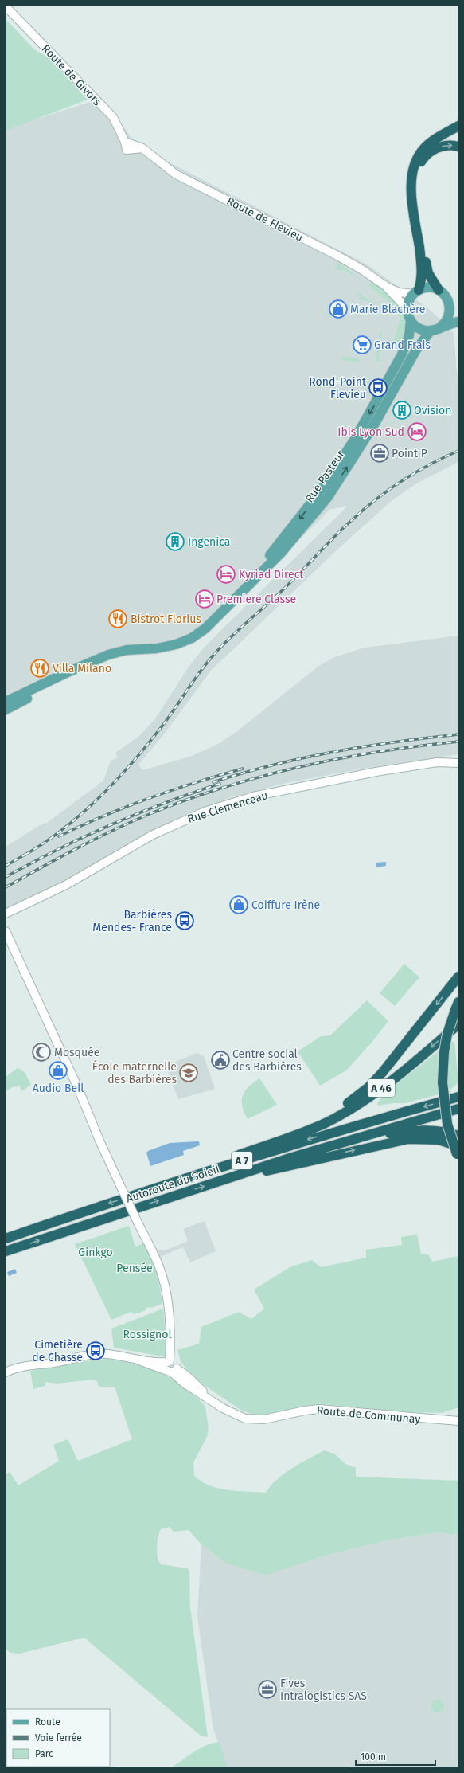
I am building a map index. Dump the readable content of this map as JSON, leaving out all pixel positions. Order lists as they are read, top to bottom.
{
  "streets": {
    "highway": ["A 46", "A 7", "Autoroute du Soleil"],
    "main road": ["Rue Pasteur"],
    "street": [
      "Route de Givors",
      "Route de Flevieu",
      "Rue Clemenceau",
      "Route de Communay"
    ]
  },
  "crossings": [
    ["Route de Givors", "Route de Flevieu"],
    ["Route de Flevieu", "Rue Pasteur"],
    ["A 46", "Autoroute du Soleil"]
  ],
  "parks": ["Ginkgo", "Pensée", "Rossignol"],
  "places": {
    "shop": ["Marie Blachère", "Coiffure Irène", "Audio Bell"],
    "supermarket": ["Grand Frais"],
    "bus stop": ["Rond-Point Flevieu", "Barbières Mendes- France", "Cimetière de Chasse"],
    "building": ["Ovision", "Ingenica"],
    "hotel": ["Ibis Lyon Sud", "Kyriad Direct", "Premiere Classe"],
    "office": ["Point P", "Fives Intralogistics SAS"],
    "restaurant": ["Bistrot Florius", "Villa Milano"],
    "mosque": ["Mosquée"],
    "public building": ["Centre social des Barbières"],
    "school or university": ["École maternelle des Barbières"]
  },
  "legend": ["Route", "Voie ferrée", "Parc"],
  "scale_bar": "100 m"
}
